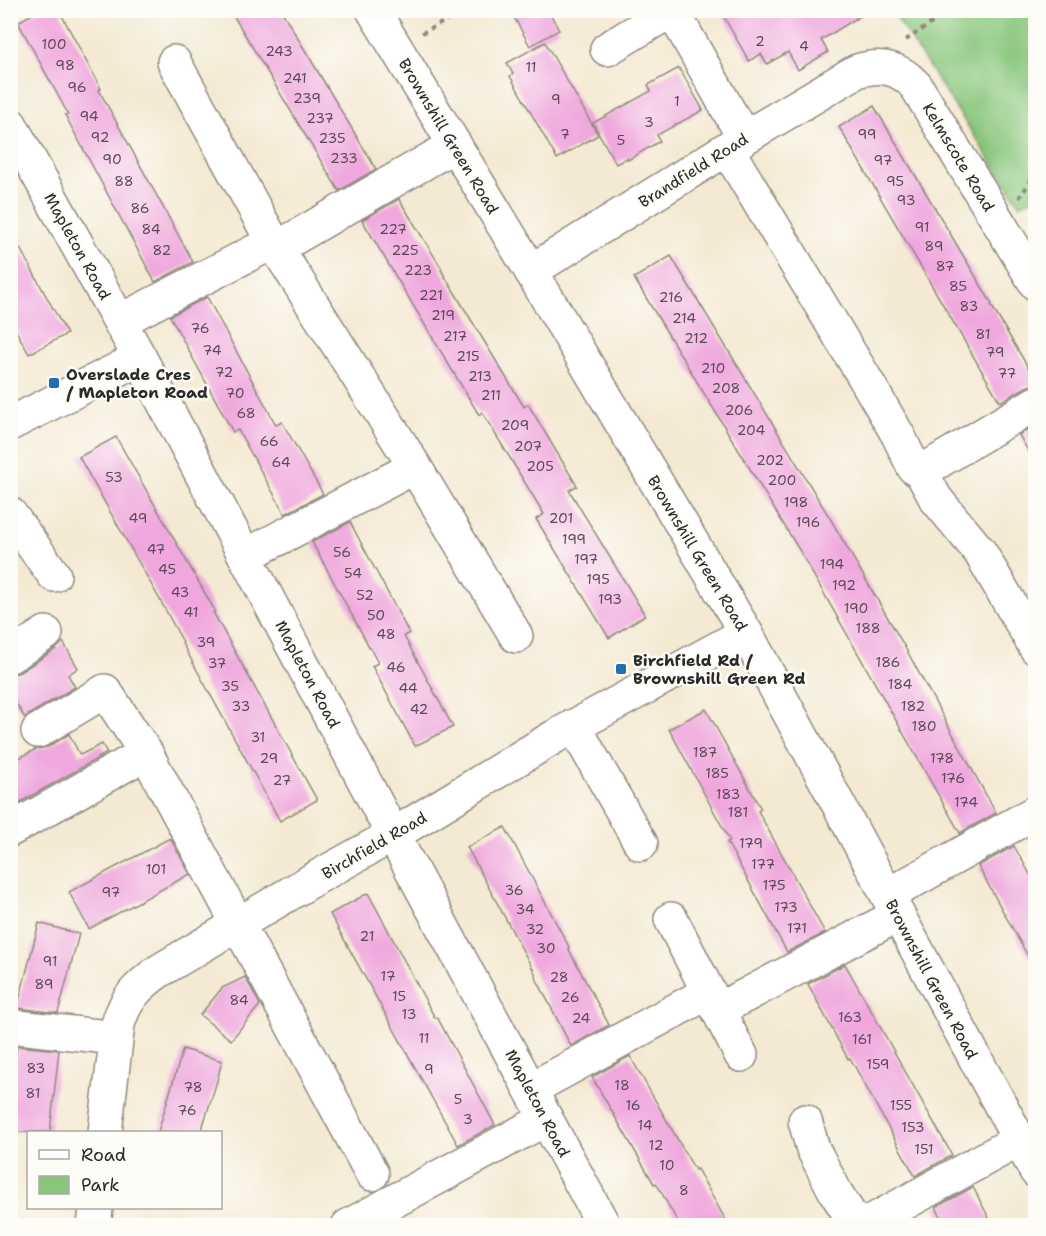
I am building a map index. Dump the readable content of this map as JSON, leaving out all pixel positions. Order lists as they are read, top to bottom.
{
  "streets": {
    "street": [
      "Brownshill Green Road",
      "Kelmscote Road",
      "Brandfield Road",
      "Mapleton Road",
      "Birchfield Road"
    ]
  },
  "crossings": [
    ["Brownshill Green Road", "Brandfield Road"],
    ["Brownshill Green Road", "Birchfield Road"],
    ["Kelmscote Road", "Brandfield Road"],
    ["Mapleton Road", "Birchfield Road"]
  ],
  "places": {
    "transit": ["Overslade Cres / Mapleton Road", "Birchfield Rd / Brownshill Green Rd"]
  },
  "house_numbers": [
    "2",
    "100",
    "4",
    "243",
    "98",
    "11",
    "241",
    "96",
    "239",
    "9",
    "1",
    "94",
    "237",
    "3",
    "7",
    "99",
    "92",
    "235",
    "5",
    "233",
    "90",
    "97",
    "88",
    "95",
    "93",
    "86",
    "91",
    "84",
    "227",
    "89",
    "82",
    "225",
    "87",
    "223",
    "85",
    "221",
    "216",
    "83",
    "219",
    "214",
    "76",
    "81",
    "217",
    "212",
    "74",
    "79",
    "215",
    "210",
    "72",
    "77",
    "213",
    "208",
    "70",
    "211",
    "206",
    "68",
    "209",
    "204",
    "66",
    "207",
    "202",
    "64",
    "205",
    "53",
    "200",
    "198",
    "49",
    "201",
    "196",
    "199",
    "47",
    "56",
    "197",
    "194",
    "45",
    "54",
    "195",
    "192",
    "43",
    "52",
    "193",
    "190",
    "41",
    "50",
    "188",
    "48",
    "39",
    "186",
    "37",
    "46",
    "184",
    "35",
    "44",
    "33",
    "182",
    "42",
    "180",
    "31",
    "187",
    "29",
    "178",
    "185",
    "176",
    "27",
    "183",
    "174",
    "181",
    "179",
    "177",
    "101",
    "175",
    "36",
    "97",
    "173",
    "34",
    "171",
    "32",
    "21",
    "30",
    "91",
    "17",
    "28",
    "89",
    "15",
    "26",
    "84",
    "13",
    "163",
    "24",
    "11",
    "161",
    "159",
    "83",
    "9",
    "18",
    "78",
    "81",
    "5",
    "16",
    "155",
    "76",
    "3",
    "14",
    "153",
    "12",
    "151",
    "10",
    "8"
  ],
  "legend": ["Road", "Park"]
}
